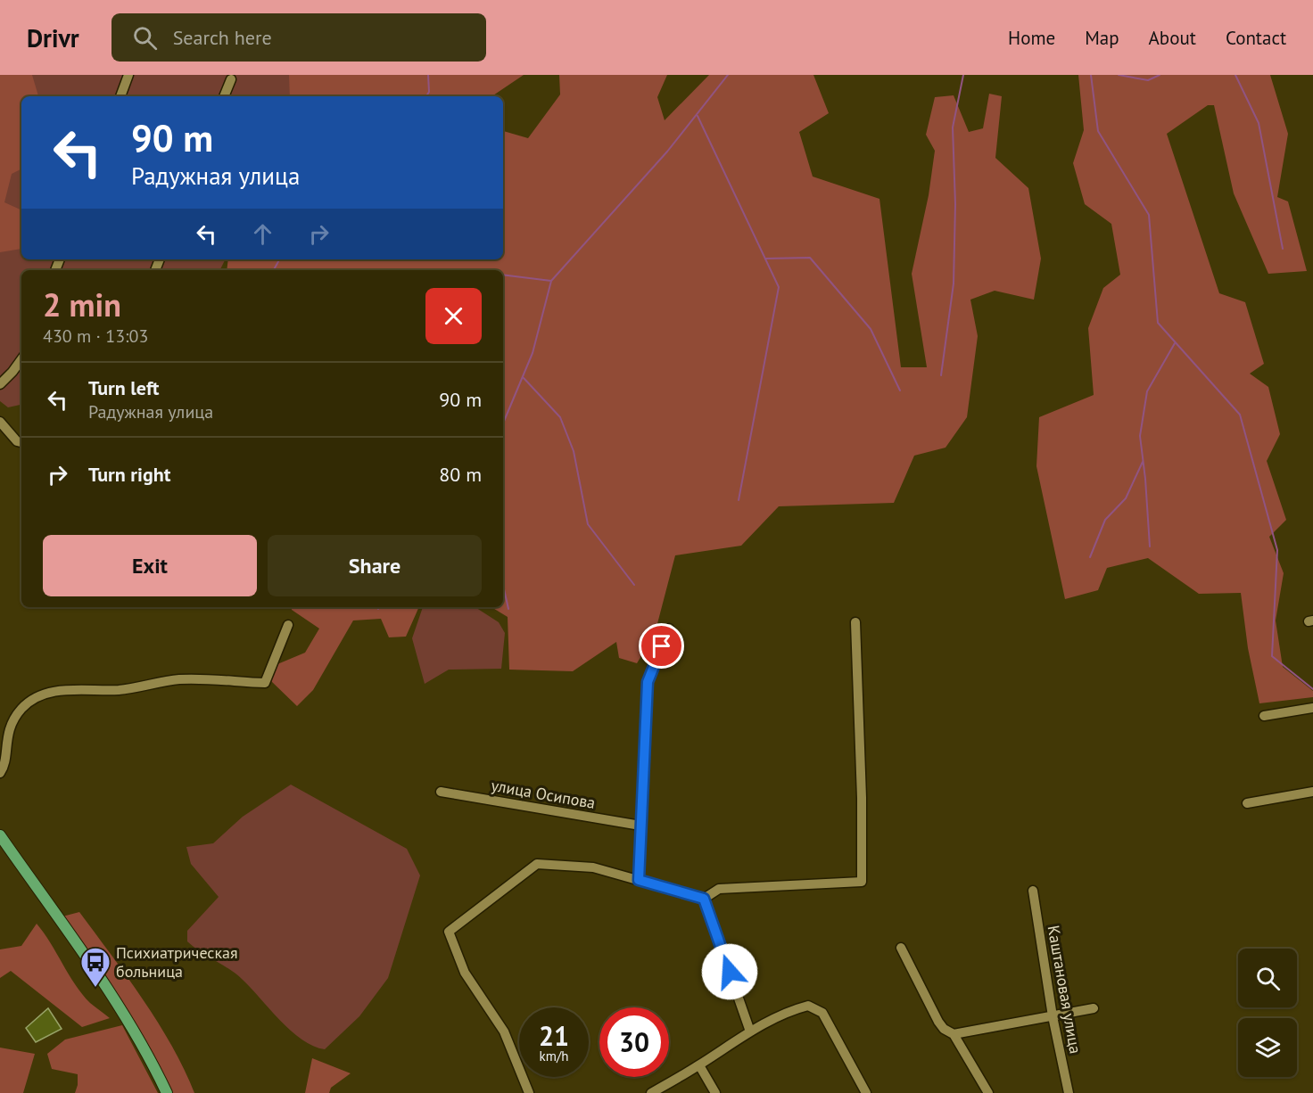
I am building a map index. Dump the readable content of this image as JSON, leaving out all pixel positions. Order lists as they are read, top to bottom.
{
  "streets": {
    "street": ["улица Осипова", "Каштановая улица"]
  },
  "places": {
    "bus stop": ["Психиатрическая больница"]
  },
  "page": {
    "header": "Drivr",
    "search": "Search here",
    "nav": [
      "Home",
      "Map",
      "About",
      "Contact"
    ],
    "turn": ["90 m", "Радужная улица"],
    "heading": ["2 min", "430 m · 13:03"],
    "list": [
      {
        "name": "Turn left",
        "note": "Радужная улица",
        "value": "90 m"
      },
      {
        "name": "Turn right",
        "value": "80 m"
      }
    ],
    "buttons": ["Exit", "Share"],
    "speed": "21 km/h",
    "limit": "30"
  }
}
